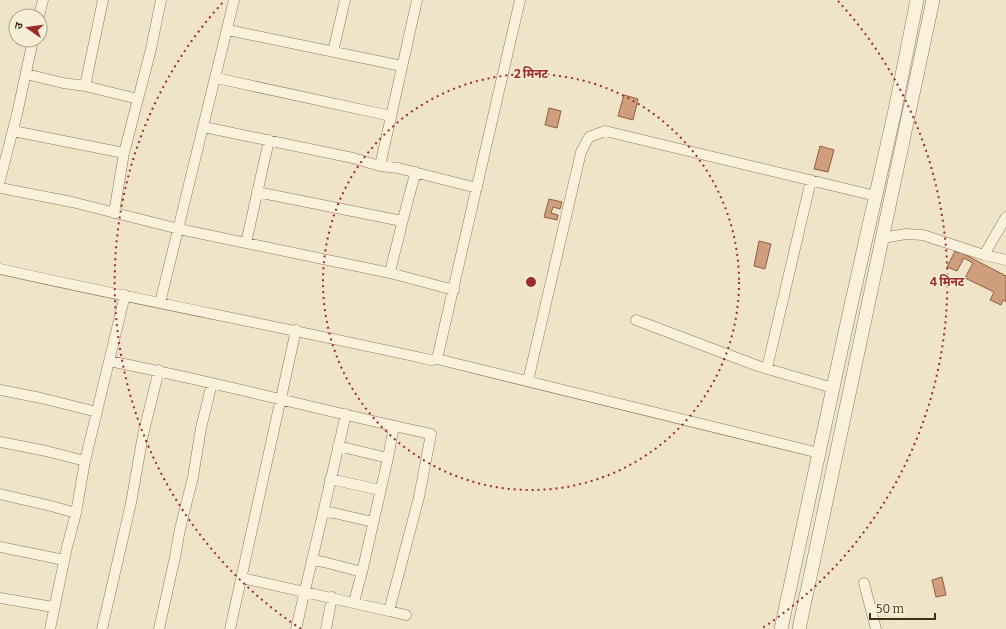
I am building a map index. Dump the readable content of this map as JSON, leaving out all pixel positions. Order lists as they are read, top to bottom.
{
  "scale_bar": "50 m",
  "north": "left",
  "rings": ["2 मिनट", "4 मिनट"]
}
